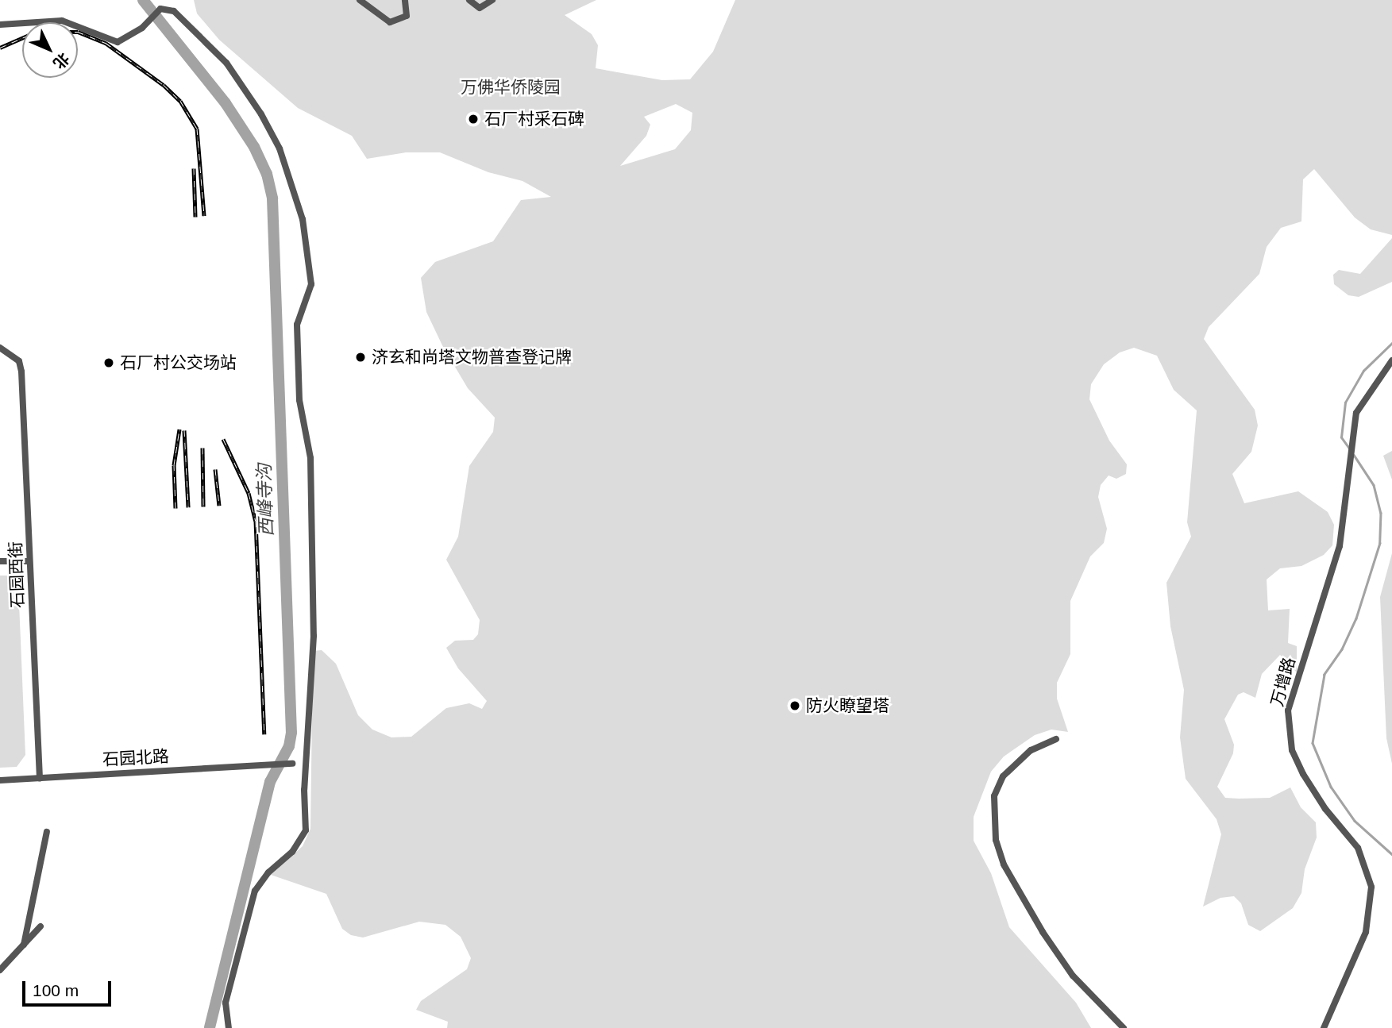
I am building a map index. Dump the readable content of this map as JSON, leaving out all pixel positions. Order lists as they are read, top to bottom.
{
  "streets": {
    "street": ["石园西街", "万增路", "石园北路"]
  },
  "crossings": [
    ["石园西街", "石园北路"]
  ],
  "water": ["西峰寺沟"],
  "parks": ["万佛华侨陵园"],
  "places": [
    "石厂村采石碑",
    "济玄和尚塔文物普查登记牌",
    "石厂村公交场站",
    "防火瞭望塔"
  ],
  "scale_bar": "100 m",
  "north": "bottom right"
}
